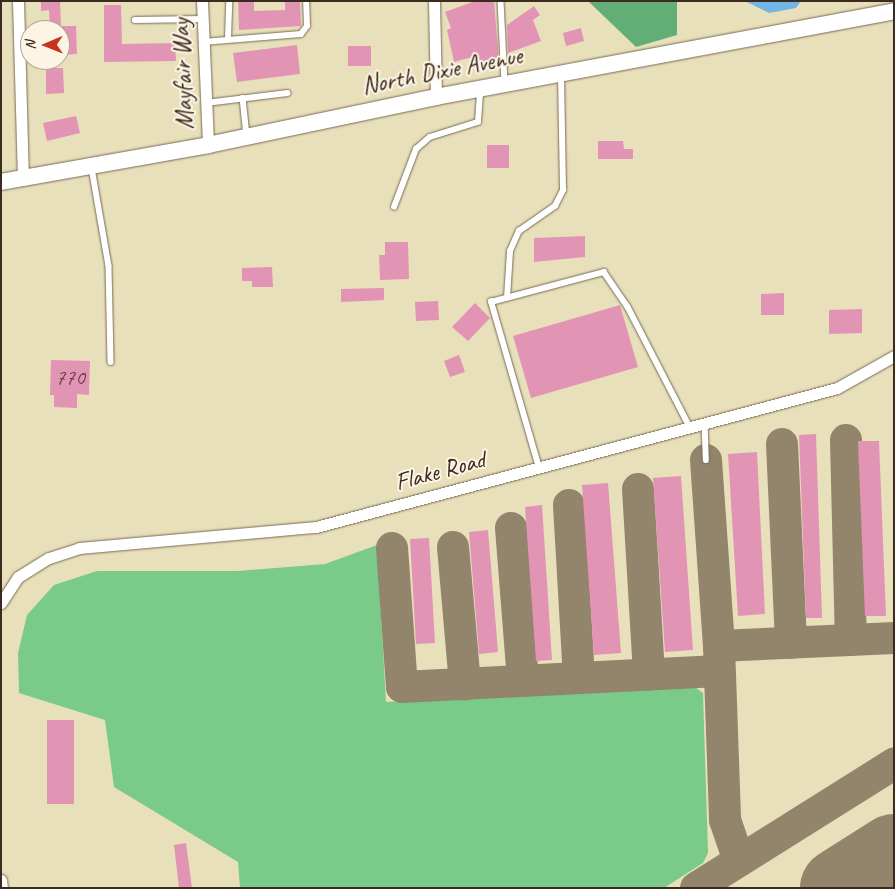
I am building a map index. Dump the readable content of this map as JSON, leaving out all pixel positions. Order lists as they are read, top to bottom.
{
  "streets": {
    "street": ["North Dixie Avenue", "Mayfair Way", "Flake Road"]
  },
  "crossings": [
    ["North Dixie Avenue", "Mayfair Way"]
  ],
  "house_numbers": ["770"],
  "north": "left"
}
